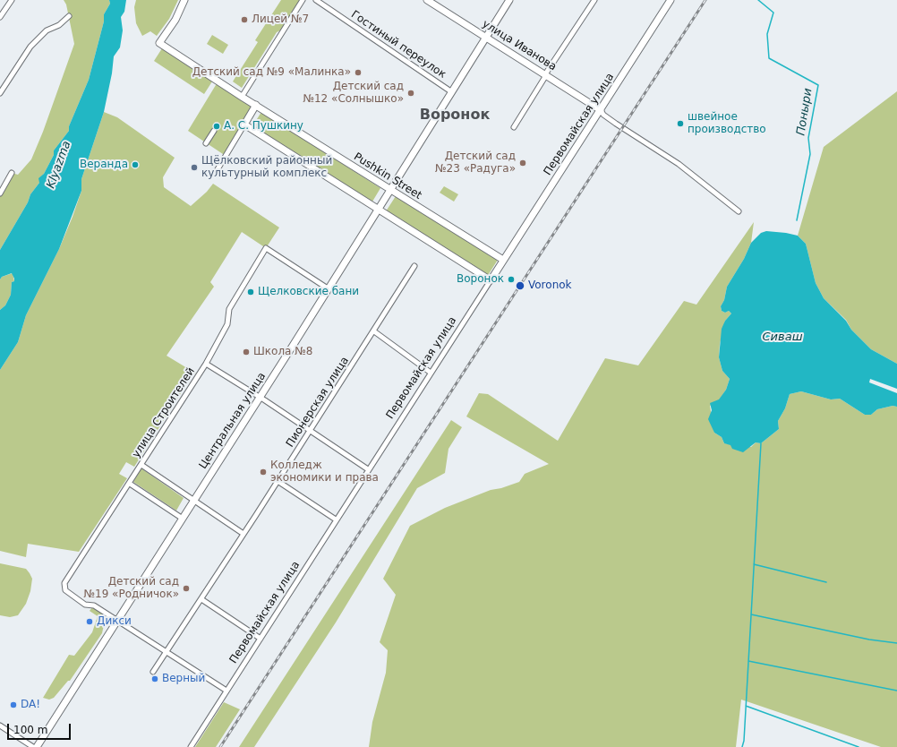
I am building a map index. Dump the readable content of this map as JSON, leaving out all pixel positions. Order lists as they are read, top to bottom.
{
  "streets": {
    "street": [
      "Гостиный переулок",
      "улица Иванова",
      "Первомайская улица",
      "Pushkin Street",
      "Пионерская улица",
      "улица Строителей",
      "Центральная улица"
    ]
  },
  "crossings": [
    ["Гостиный переулок", "Центральная улица"],
    ["улица Иванова", "Первомайская улица"],
    ["улица Иванова", "Центральная улица"],
    ["Первомайская улица", "Pushkin Street"],
    ["Pushkin Street", "Центральная улица"],
    ["улица Строителей", "Центральная улица"]
  ],
  "districts": ["Воронок"],
  "water": ["Поныри", "Klyazma", "Сиваш"],
  "places": [
    "Лицей №7",
    "Детский сад №9 «Малинка»",
    "Детский сад №12 «Солнышко»",
    "швейное производство",
    "А. С. Пушкину",
    "Детский сад №23 «Радуга»",
    "Веранда",
    "Щёлковский районный культурный комплекс",
    "Воронок",
    "Voronok",
    "Щелковские бани",
    "Школа №8",
    "Колледж экономики и права",
    "Детский сад №19 «Родничок»",
    "Дикси",
    "Верный",
    "DA!"
  ],
  "scale_bar": "100 m"
}
